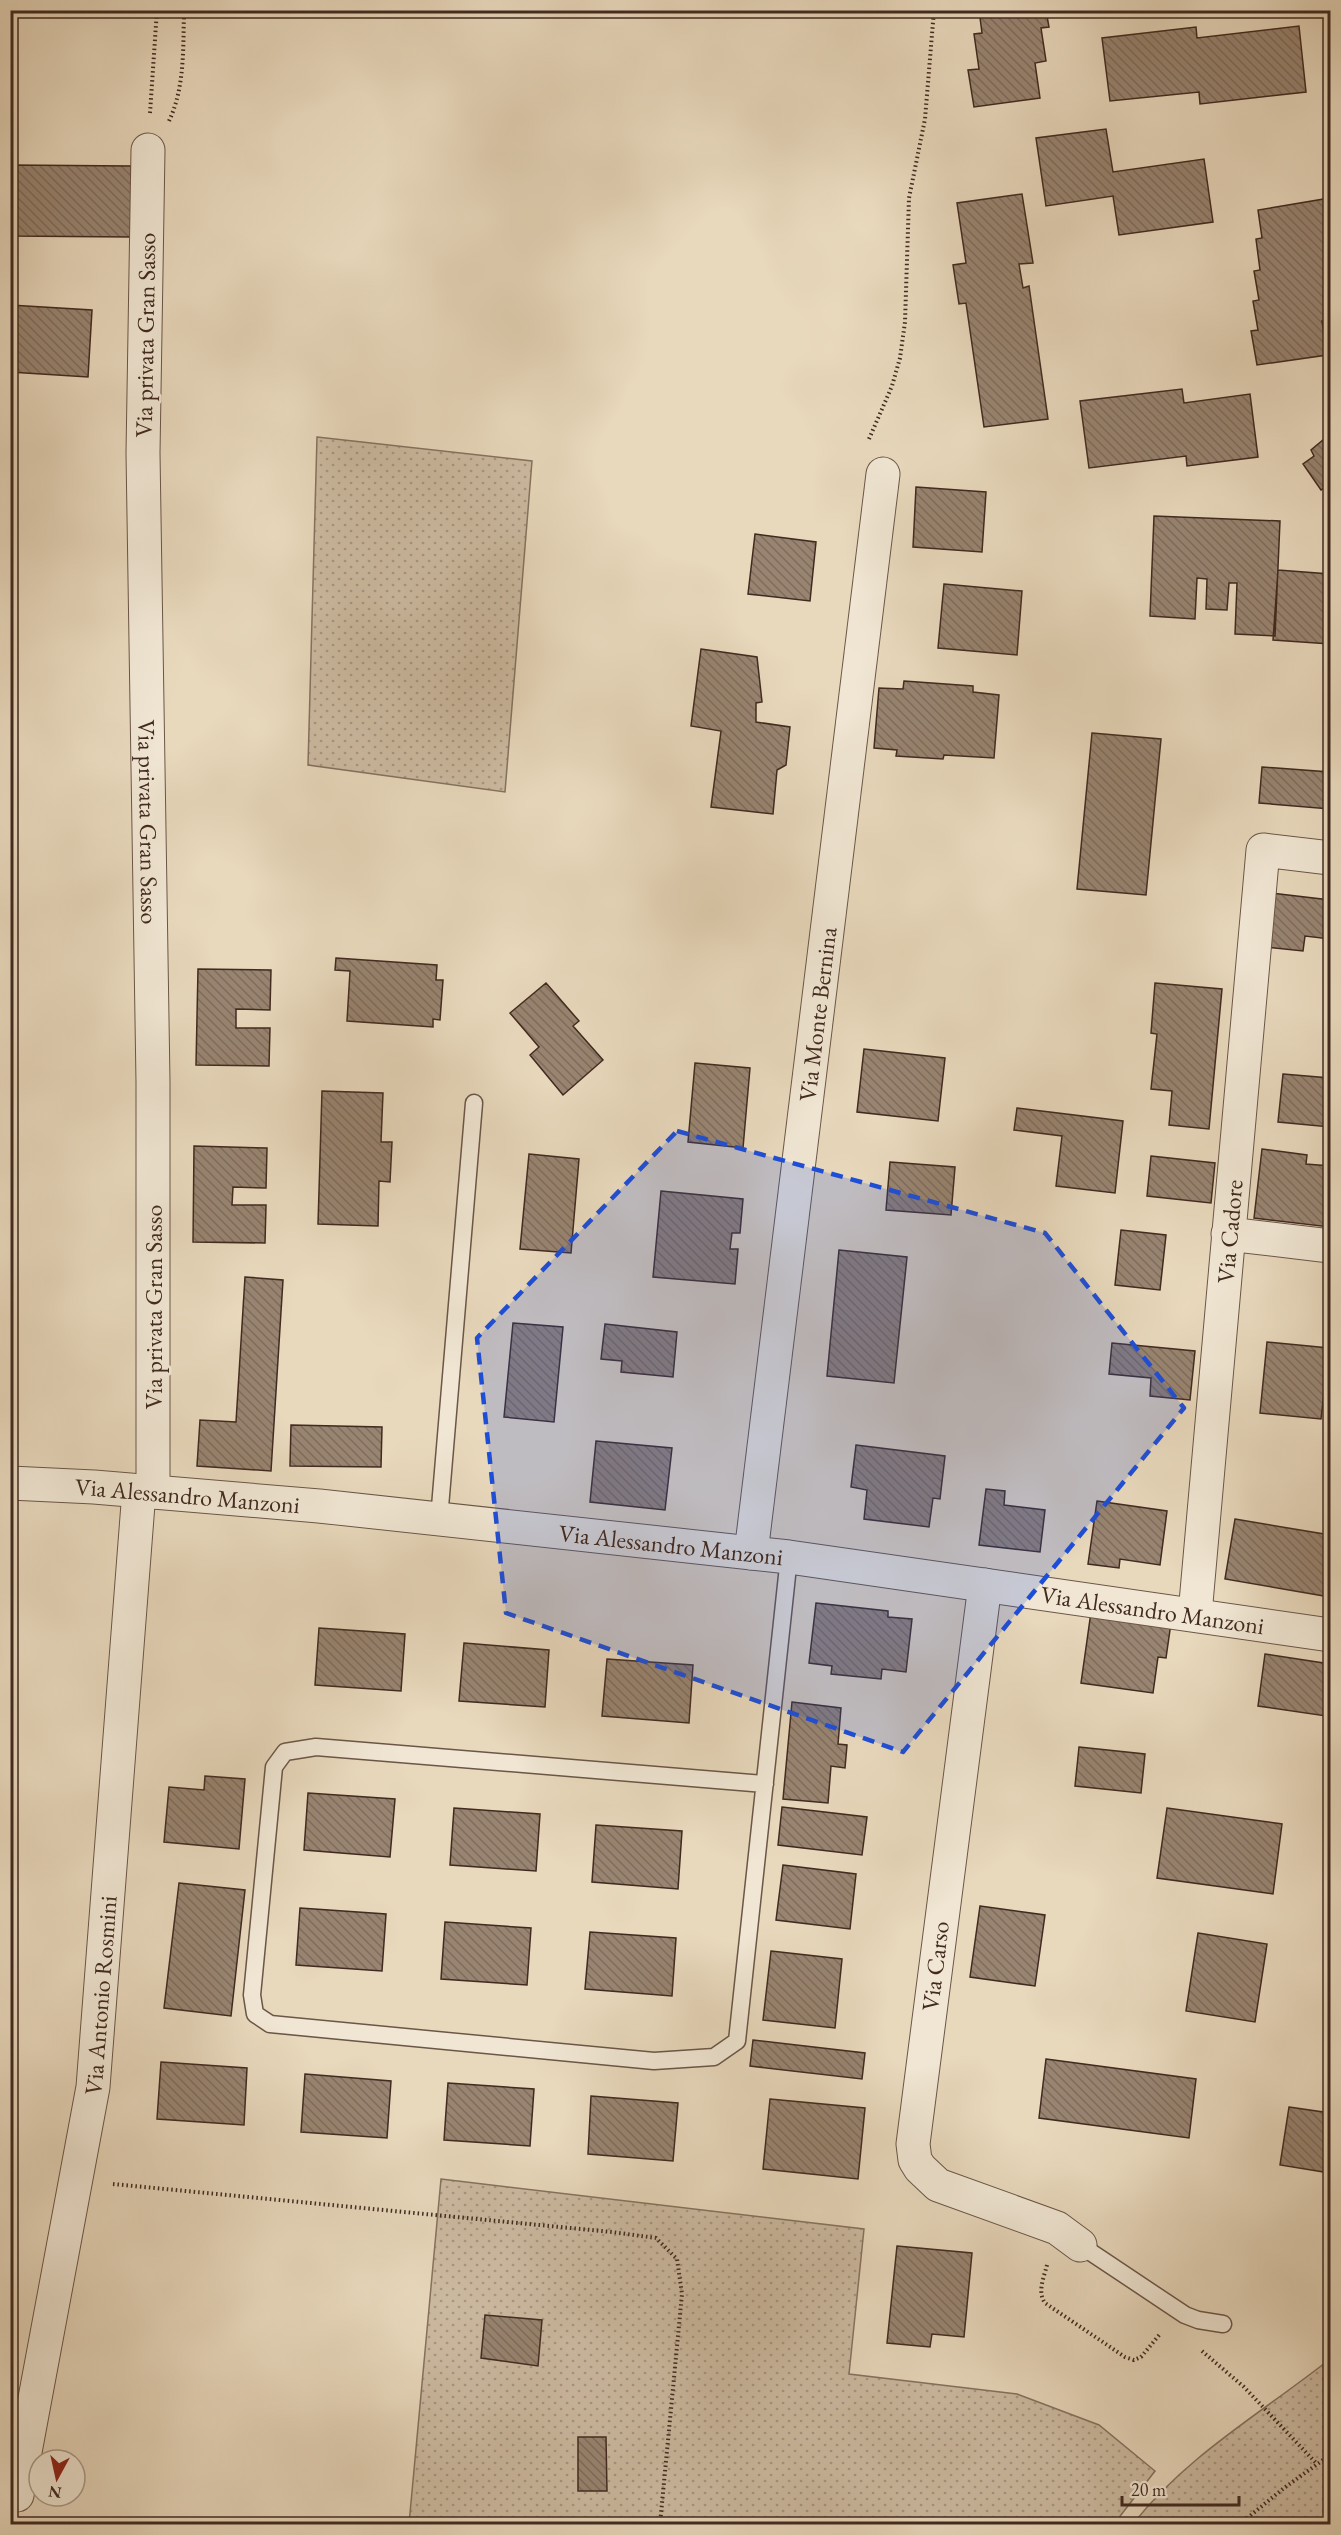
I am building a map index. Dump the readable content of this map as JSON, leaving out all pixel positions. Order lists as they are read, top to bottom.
{
  "streets": {
    "street": [
      "Via privata Gran Sasso",
      "Via Monte Bernina",
      "Via Cadore",
      "Via Alessandro Manzoni",
      "Via Carso",
      "Via Antonio Rosmini"
    ]
  },
  "crossings": [
    ["Via privata Gran Sasso", "Via Alessandro Manzoni"],
    ["Via privata Gran Sasso", "Via Antonio Rosmini"],
    ["Via Monte Bernina", "Via Alessandro Manzoni"],
    ["Via Cadore", "Via Alessandro Manzoni"],
    ["Via Alessandro Manzoni", "Via Carso"],
    ["Via Alessandro Manzoni", "Via Antonio Rosmini"]
  ],
  "scale_bar": "20 m",
  "north": "bottom"
}
